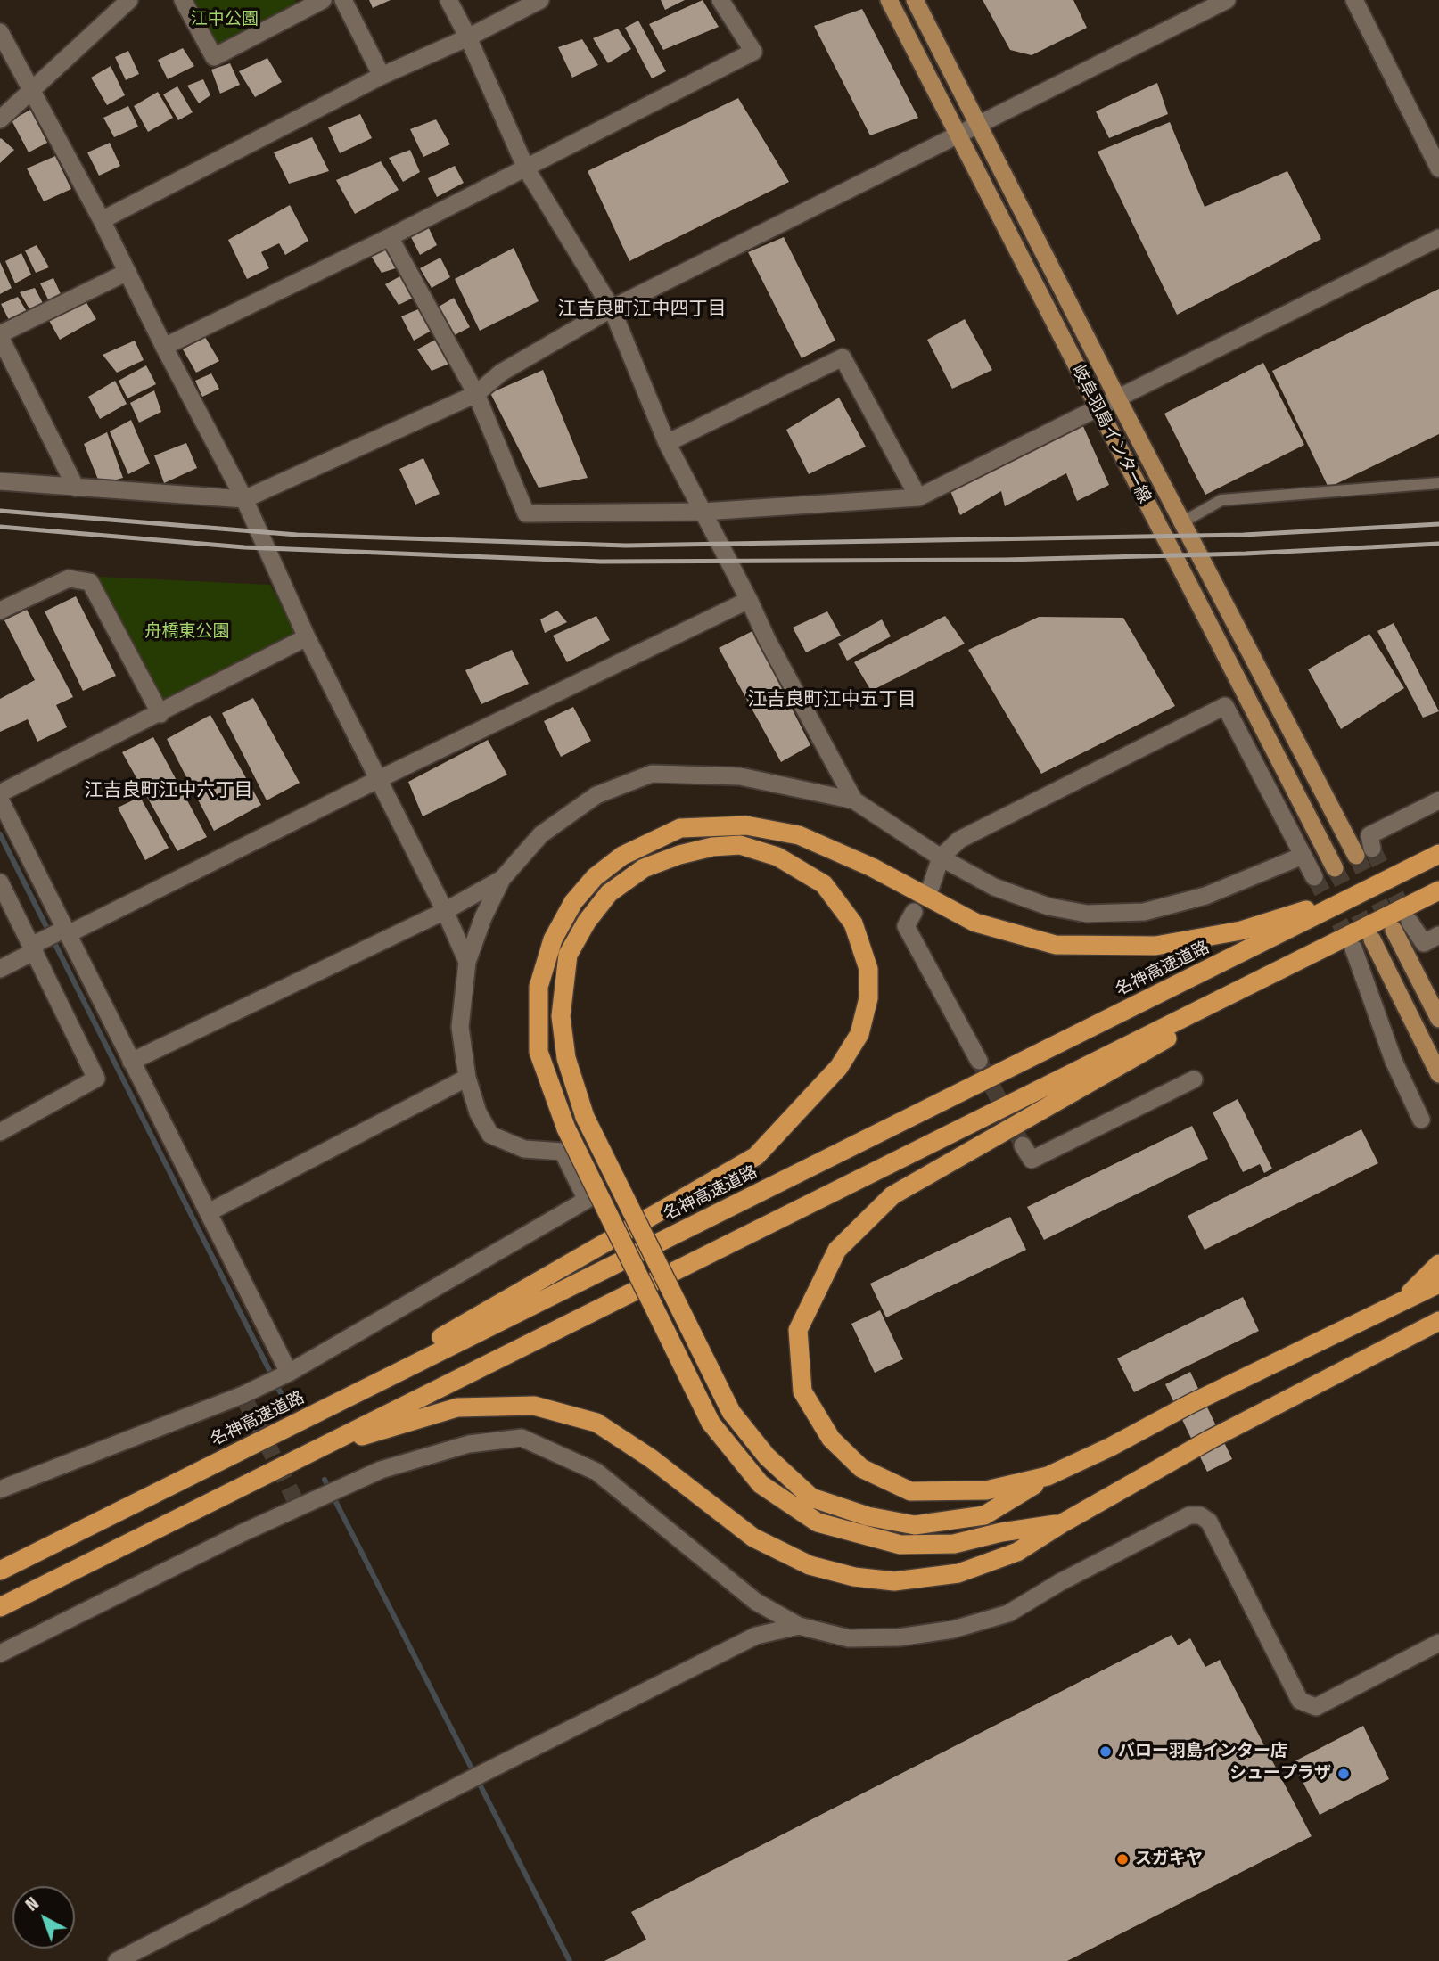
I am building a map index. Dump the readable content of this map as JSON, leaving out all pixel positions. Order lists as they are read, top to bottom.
{
  "streets": {
    "highway": ["名神高速道路"],
    "main road": ["岐阜羽島インター線"]
  },
  "districts": ["江吉良町江中四丁目", "江吉良町江中五丁目", "江吉良町江中六丁目"],
  "parks": ["江中公園", "舟橋東公園"],
  "places": ["バロー羽島インター店", "シュープラザ", "スガキヤ"],
  "north": "top left"
}
